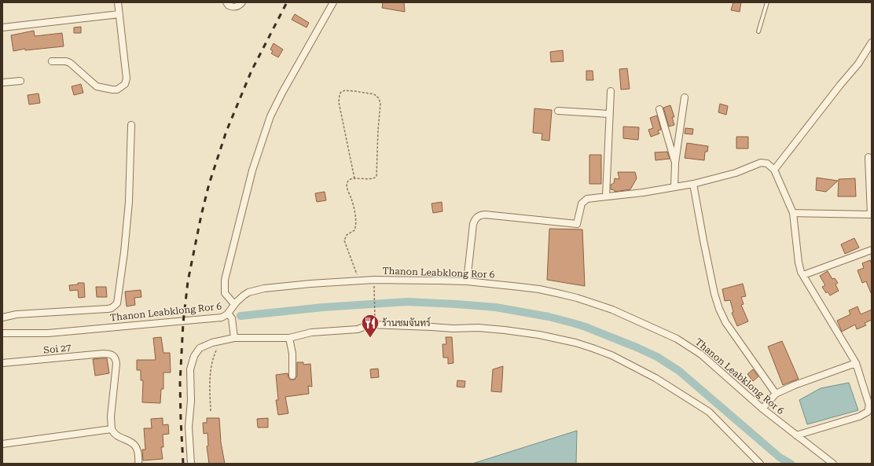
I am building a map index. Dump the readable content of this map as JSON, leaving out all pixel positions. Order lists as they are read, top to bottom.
{
  "streets": {
    "street": ["Thanon Leabklong Ror 6", "Soi 27"]
  },
  "places": {
    "restaurant": ["ร้านชมจันทร์"]
  }
}
